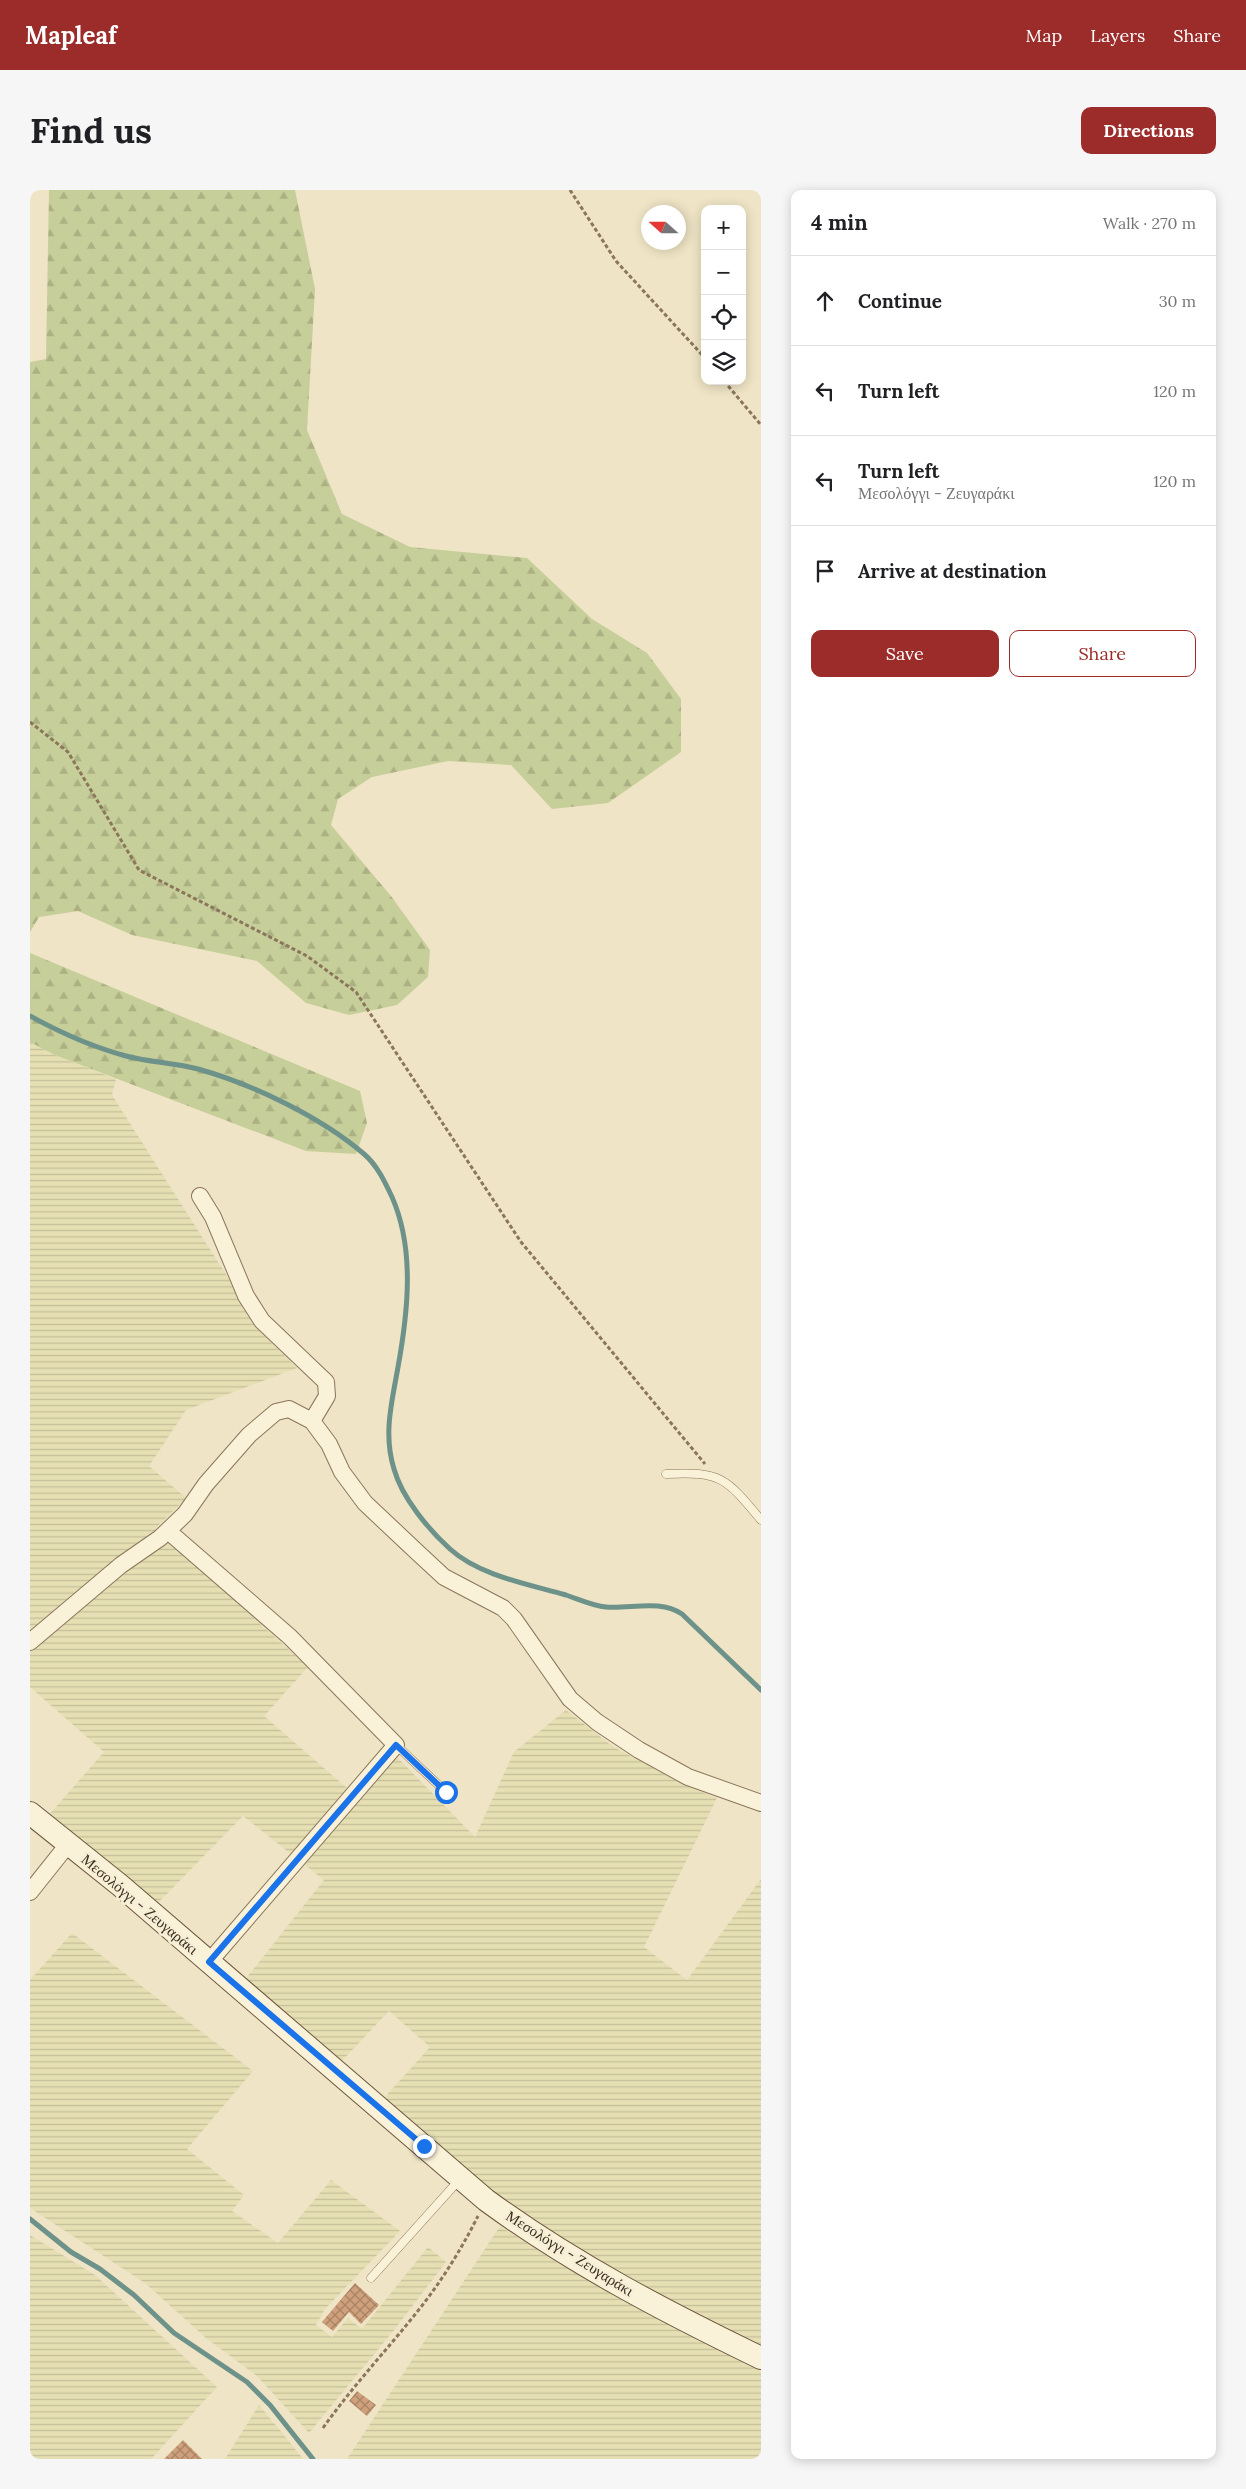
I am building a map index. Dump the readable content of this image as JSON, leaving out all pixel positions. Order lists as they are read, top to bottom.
{
  "streets": {
    "main road": ["Μεσολόγγι - Ζευγαράκι"]
  },
  "north": "left",
  "page": {
    "header": "Mapleaf",
    "nav": ["Map", "Layers", "Share"],
    "buttons": [
      "Directions",
      ["Save", "Share"]
    ],
    "title": "Find us",
    "heading": ["4 min", "Walk · 270 m"],
    "map_buttons": ["+", "−"],
    "list": [
      ["Continue", "30 m"],
      ["Turn left", "120 m"],
      ["Turn left", "Μεσολόγγι - Ζευγαράκι", "120 m"],
      "Arrive at destination"
    ]
  }
}
